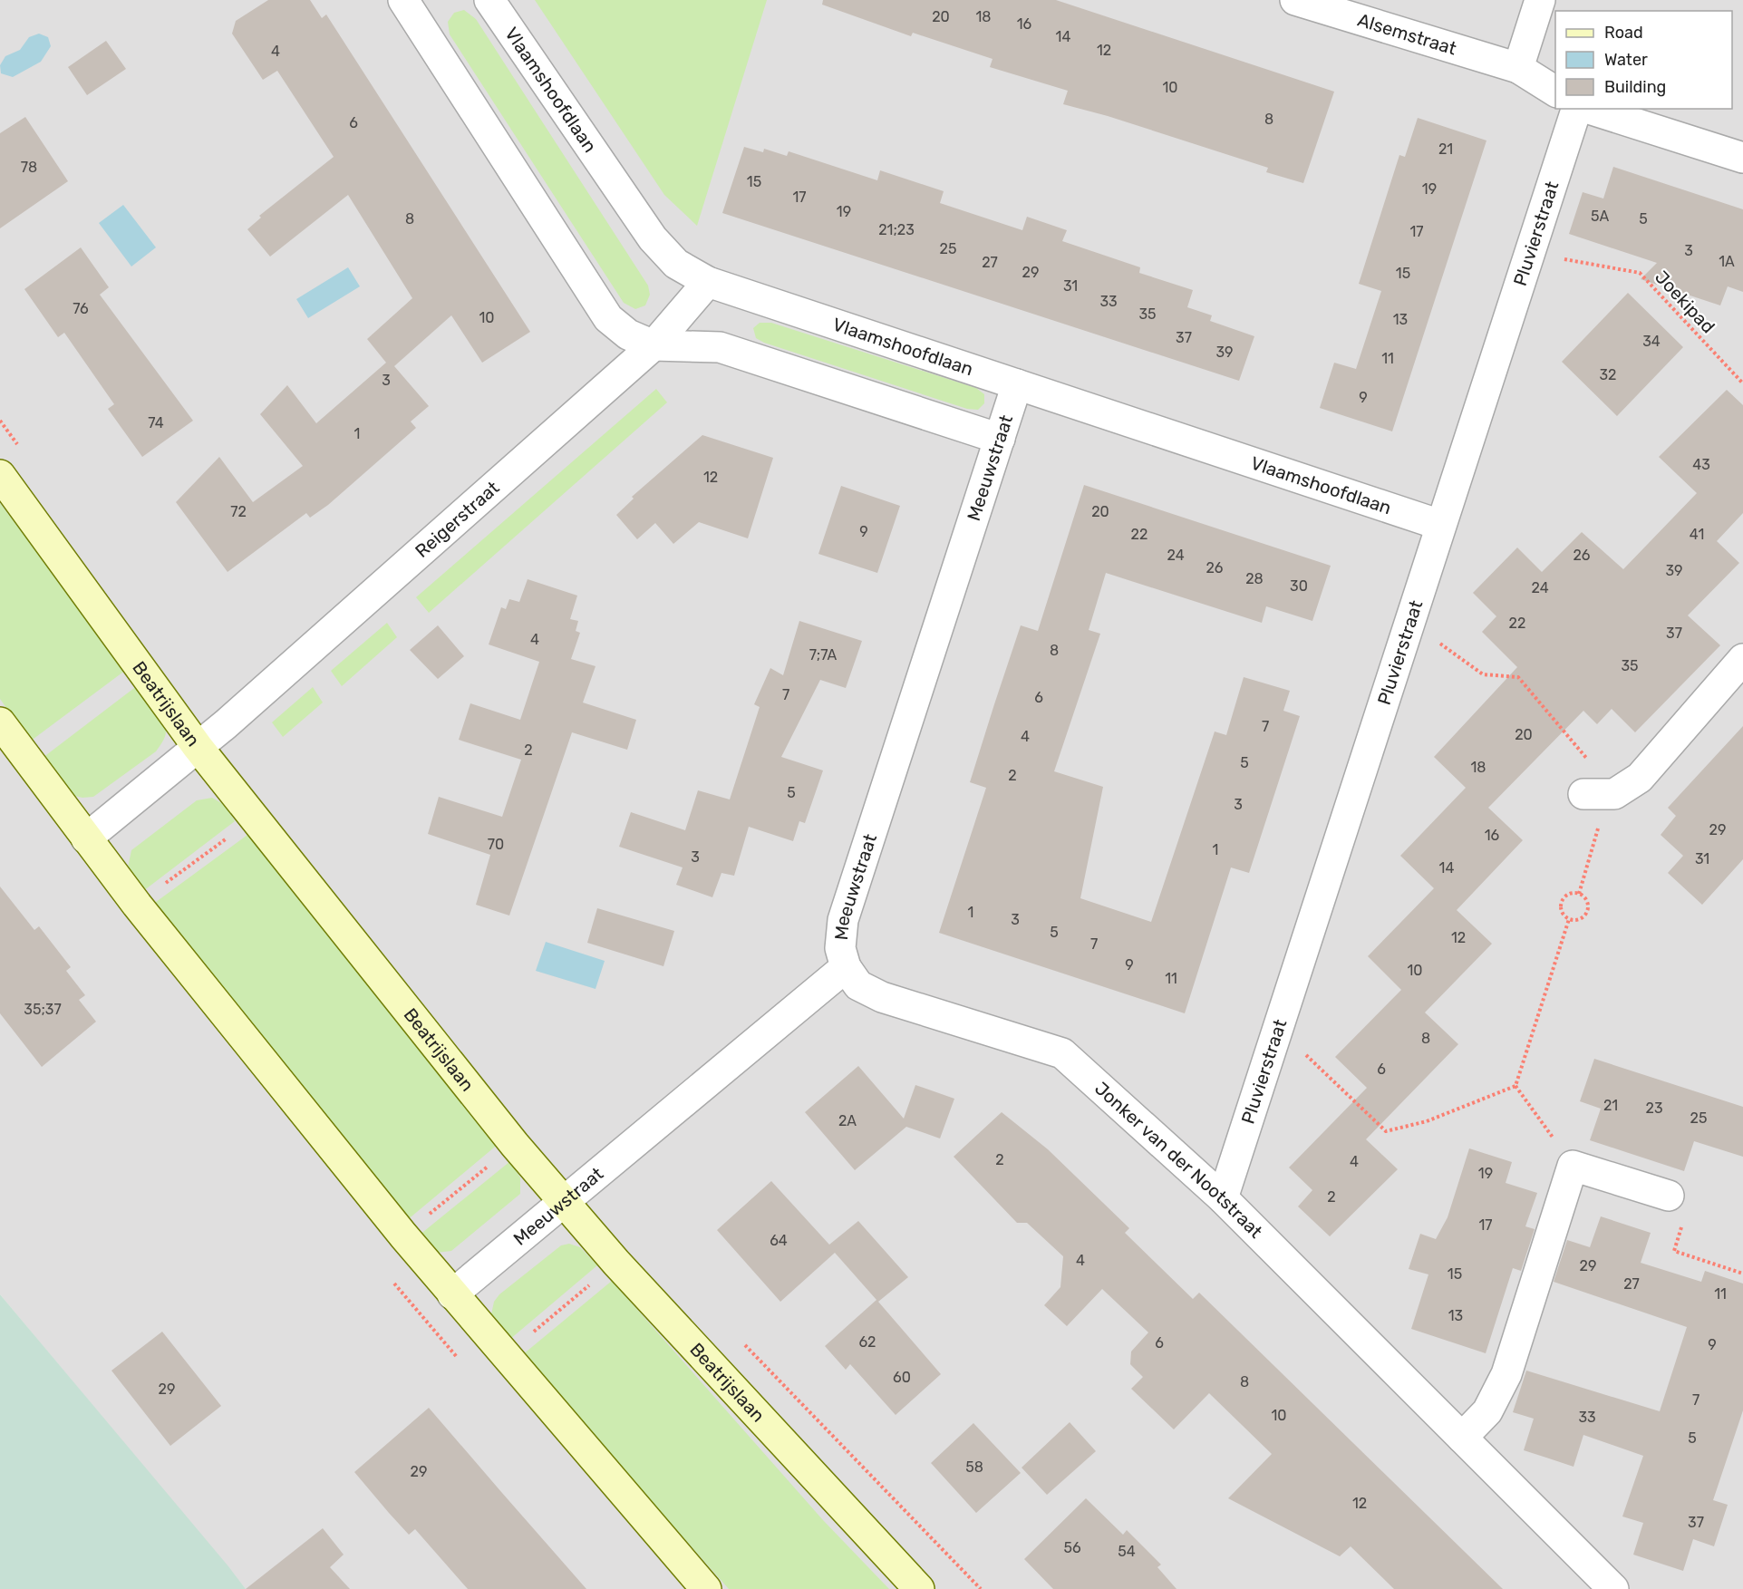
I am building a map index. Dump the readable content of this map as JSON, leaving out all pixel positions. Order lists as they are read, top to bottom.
{
  "streets": {
    "street": [
      "Alsemstraat",
      "Vlaamshoofdlaan",
      "Pluvierstraat",
      "Meeuwstraat",
      "Reigerstraat",
      "Beatrijslaan",
      "Jonker van der Nootstraat"
    ],
    "path": ["Joekipad"]
  },
  "crossings": [
    ["Vlaamshoofdlaan", "Pluvierstraat"],
    ["Vlaamshoofdlaan", "Meeuwstraat"],
    ["Vlaamshoofdlaan", "Reigerstraat"],
    ["Pluvierstraat", "Joekipad"],
    ["Pluvierstraat", "Jonker van der Nootstraat"],
    ["Meeuwstraat", "Beatrijslaan"],
    ["Meeuwstraat", "Jonker van der Nootstraat"],
    ["Reigerstraat", "Beatrijslaan"]
  ],
  "house_numbers": [
    "20",
    "18",
    "16",
    "14",
    "12",
    "4",
    "10",
    "8",
    "6",
    "21",
    "78",
    "15",
    "19",
    "17",
    "19",
    "5A",
    "8",
    "5",
    "21;23",
    "17",
    "25",
    "3",
    "1A",
    "27",
    "29",
    "15",
    "31",
    "33",
    "76",
    "35",
    "10",
    "13",
    "37",
    "34",
    "39",
    "11",
    "32",
    "3",
    "9",
    "74",
    "1",
    "43",
    "12",
    "72",
    "20",
    "9",
    "22",
    "41",
    "24",
    "26",
    "26",
    "39",
    "28",
    "30",
    "24",
    "22",
    "37",
    "4",
    "8",
    "7;7A",
    "35",
    "7",
    "6",
    "7",
    "20",
    "4",
    "2",
    "5",
    "18",
    "2",
    "5",
    "3",
    "29",
    "16",
    "70",
    "1",
    "3",
    "31",
    "14",
    "1",
    "3",
    "5",
    "12",
    "7",
    "9",
    "10",
    "11",
    "35;37",
    "8",
    "6",
    "21",
    "23",
    "25",
    "2A",
    "2",
    "4",
    "19",
    "2",
    "17",
    "64",
    "4",
    "29",
    "15",
    "27",
    "11",
    "13",
    "62",
    "6",
    "9",
    "60",
    "8",
    "29",
    "7",
    "10",
    "33",
    "5",
    "58",
    "29",
    "12",
    "37",
    "56",
    "54"
  ],
  "legend": ["Road", "Water", "Building"]
}
